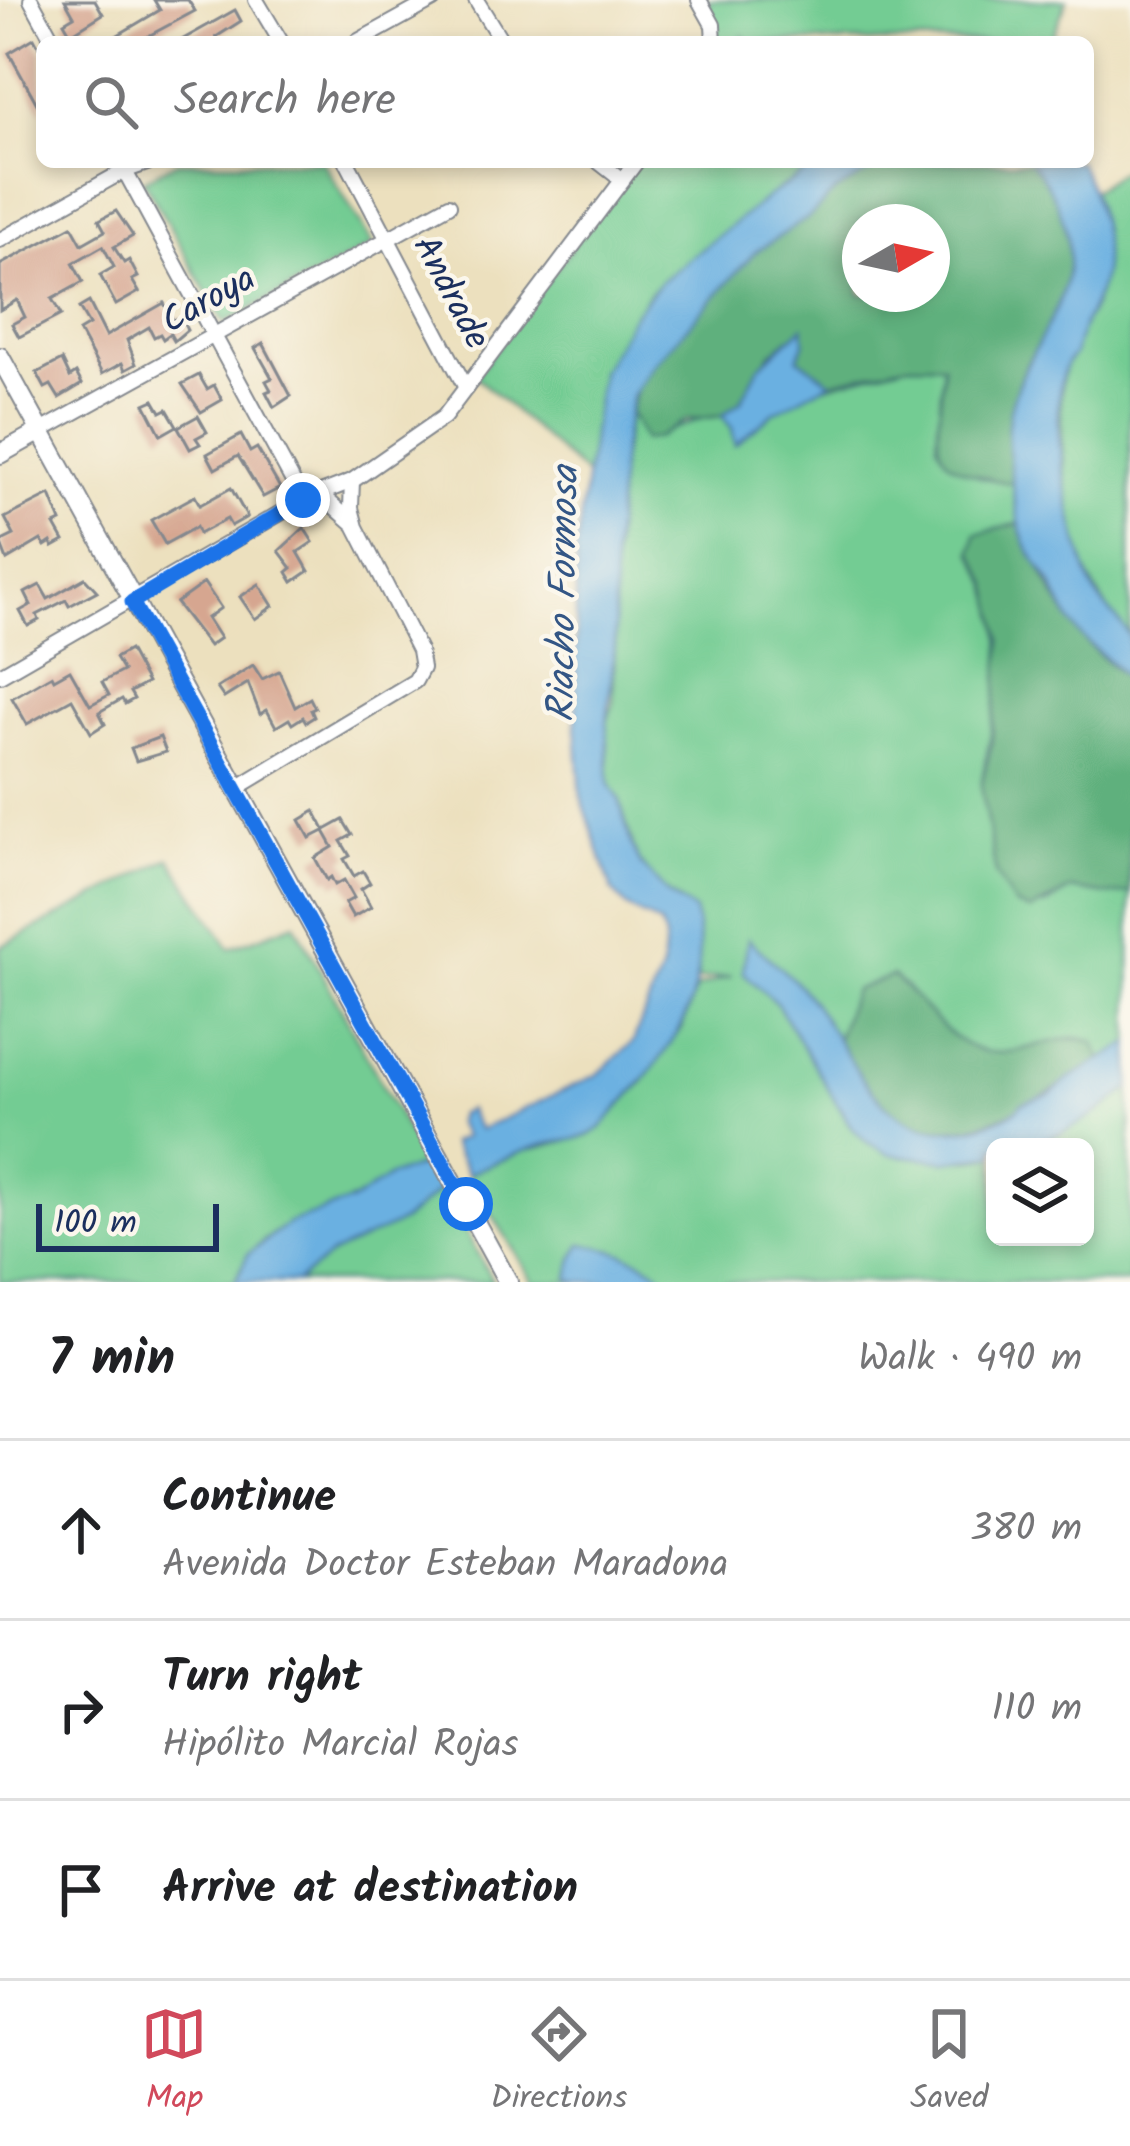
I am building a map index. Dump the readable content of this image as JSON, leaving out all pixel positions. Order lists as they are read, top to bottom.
{
  "streets": {
    "main road": ["Caroya"],
    "street": ["Andrade"]
  },
  "crossings": [
    ["Andrade", "Caroya"]
  ],
  "water": ["Riacho Formosa"],
  "scale_bar": "100 m",
  "north": "right",
  "page": {
    "search": "Search here",
    "scale": "100 m",
    "heading": ["7 min", "Walk · 490 m"],
    "list": [
      ["Continue", "Avenida Doctor Esteban Maradona", "380 m"],
      ["Turn right", "Hipólito Marcial Rojas", "110 m"],
      "Arrive at destination"
    ],
    "nav": ["Map", "Directions", "Saved"]
  }
}
